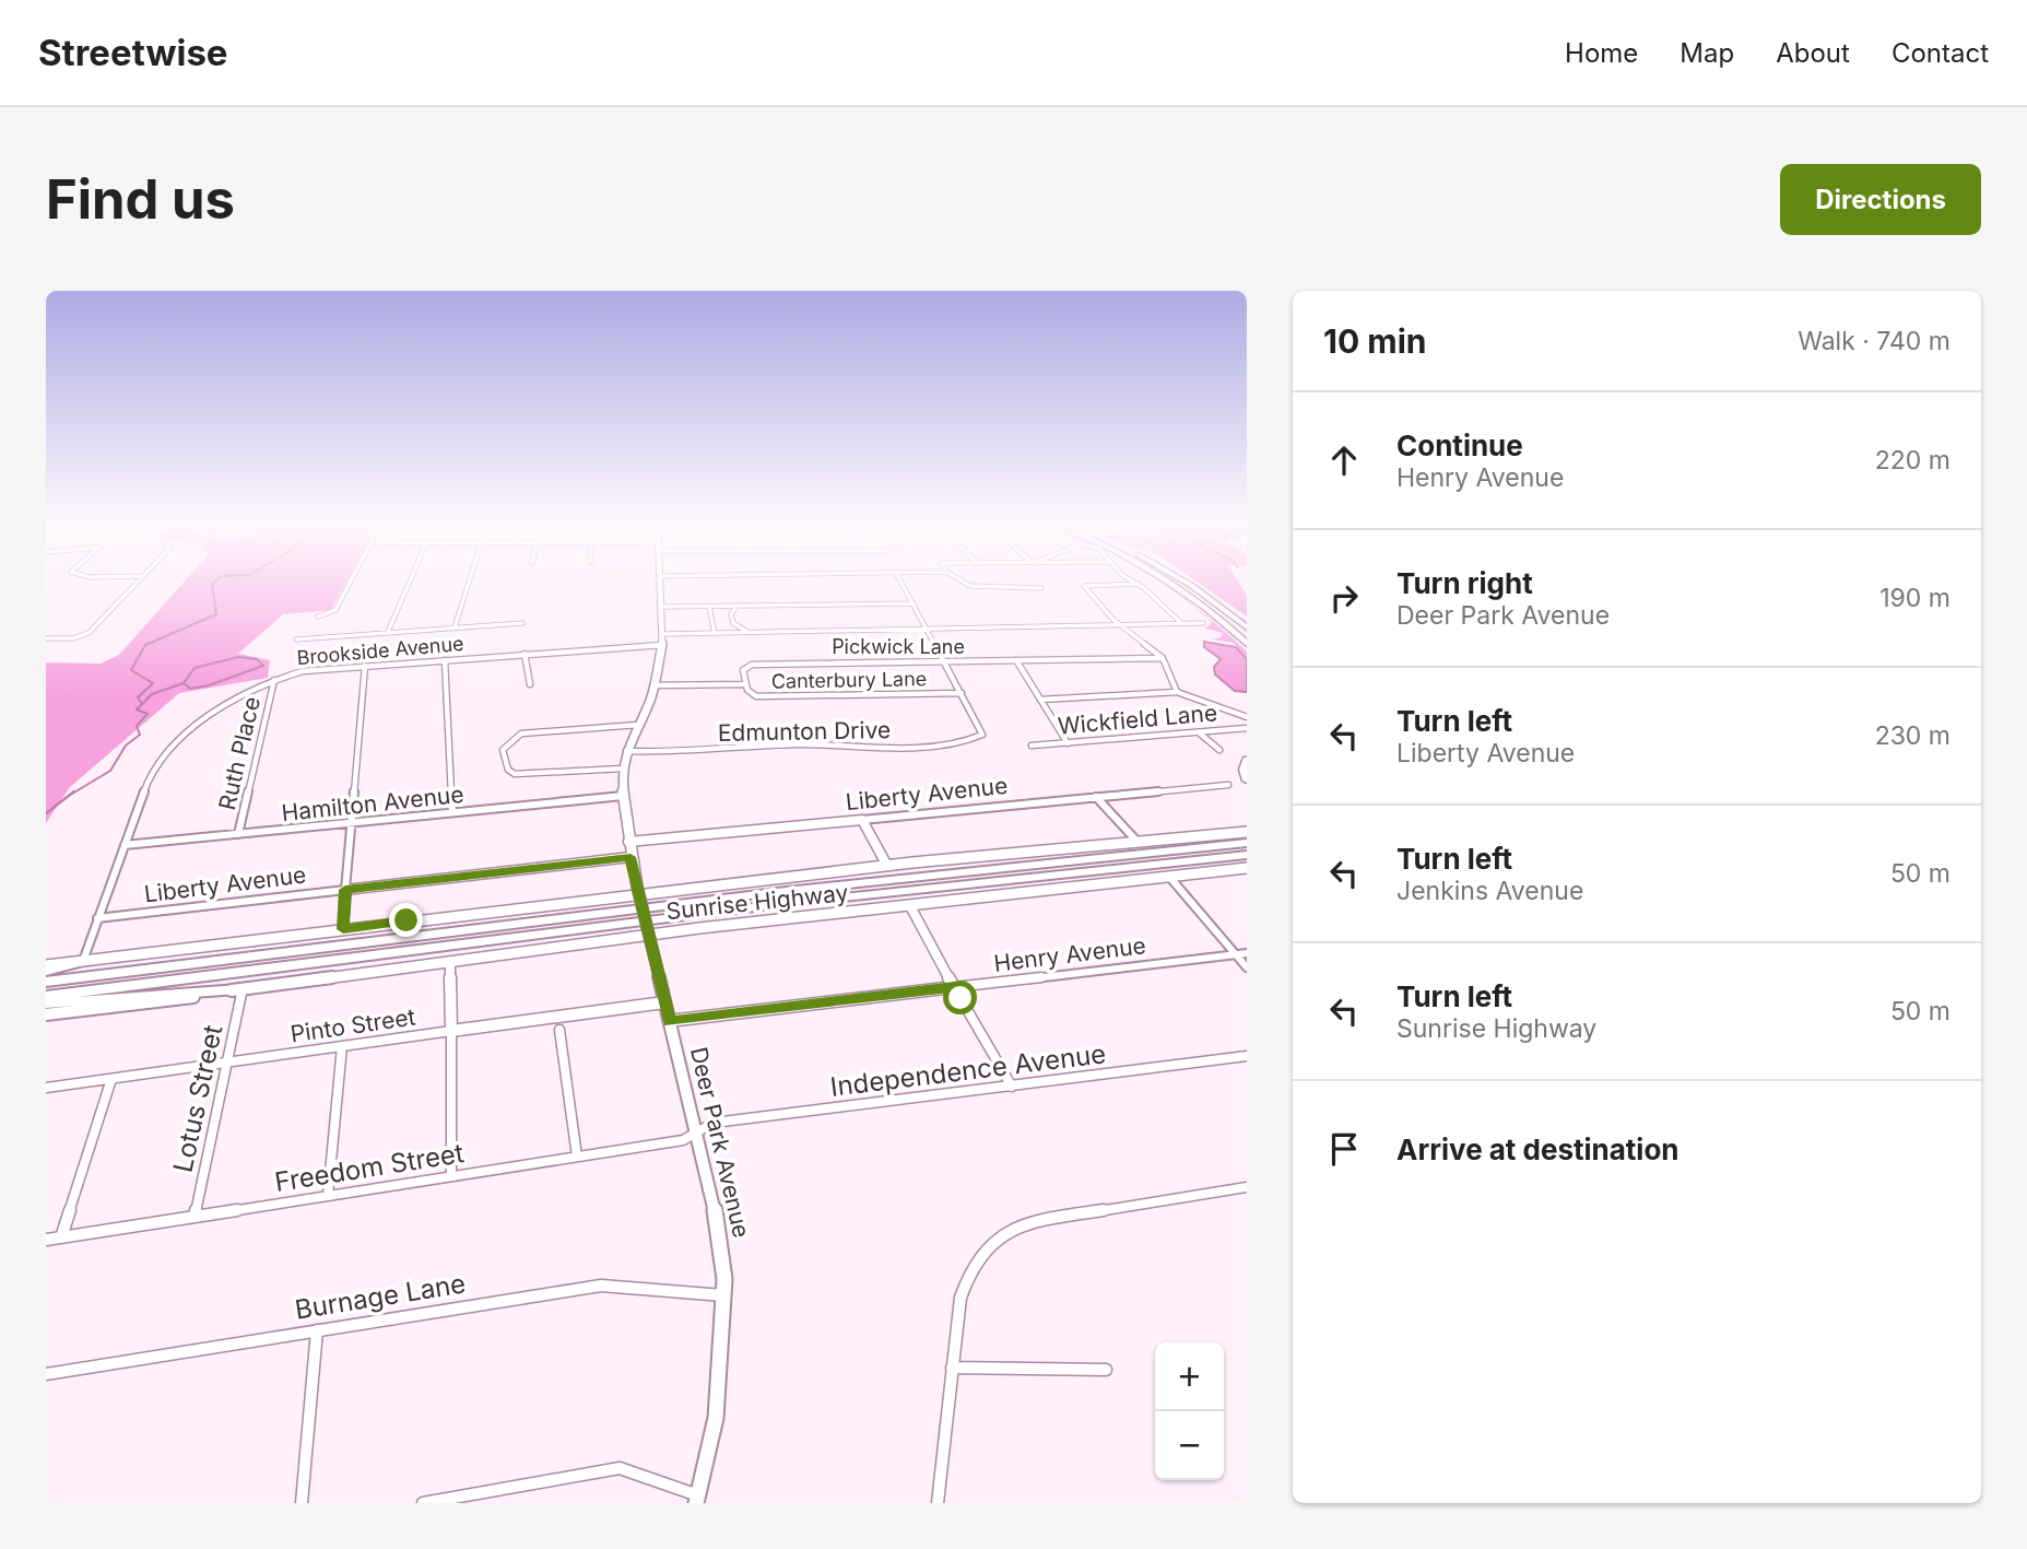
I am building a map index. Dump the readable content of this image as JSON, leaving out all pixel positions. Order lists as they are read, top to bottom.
{
  "streets": {
    "highway": ["Sunrise Highway"],
    "main road": ["Deer Park Avenue"],
    "street": [
      "Pickwick Lane",
      "Brookside Avenue",
      "Canterbury Lane",
      "Wickfield Lane",
      "Edmunton Drive",
      "Ruth Place",
      "Liberty Avenue",
      "Hamilton Avenue",
      "Henry Avenue",
      "Pinto Street",
      "Independence Avenue",
      "Lotus Street",
      "Freedom Street",
      "Burnage Lane"
    ]
  },
  "crossings": [
    ["Pickwick Lane", "Canterbury Lane"],
    ["Brookside Avenue", "Ruth Place"],
    ["Brookside Avenue", "Liberty Avenue"],
    ["Brookside Avenue", "Hamilton Avenue"],
    ["Brookside Avenue", "Sunrise Highway"],
    ["Brookside Avenue", "Deer Park Avenue"],
    ["Canterbury Lane", "Edmunton Drive"],
    ["Edmunton Drive", "Deer Park Avenue"],
    ["Ruth Place", "Hamilton Avenue"],
    ["Liberty Avenue", "Deer Park Avenue"],
    ["Hamilton Avenue", "Deer Park Avenue"],
    ["Sunrise Highway", "Lotus Street"],
    ["Henry Avenue", "Deer Park Avenue"],
    ["Pinto Street", "Lotus Street"],
    ["Pinto Street", "Deer Park Avenue"],
    ["Independence Avenue", "Deer Park Avenue"],
    ["Independence Avenue", "Freedom Street"],
    ["Lotus Street", "Freedom Street"],
    ["Deer Park Avenue", "Freedom Street"],
    ["Deer Park Avenue", "Burnage Lane"]
  ],
  "page": {
    "header": "Streetwise",
    "nav": [
      "Home",
      "Map",
      "About",
      "Contact"
    ],
    "buttons": "Directions",
    "title": "Find us",
    "heading": ["10 min", "Walk · 740 m"],
    "list": [
      ["Continue", "Henry Avenue", "220 m"],
      ["Turn right", "Deer Park Avenue", "190 m"],
      ["Turn left", "Liberty Avenue", "230 m"],
      ["Turn left", "Jenkins Avenue", "50 m"],
      ["Turn left", "Sunrise Highway", "50 m"],
      "Arrive at destination"
    ],
    "map_buttons": ["+", "−"]
  }
}
